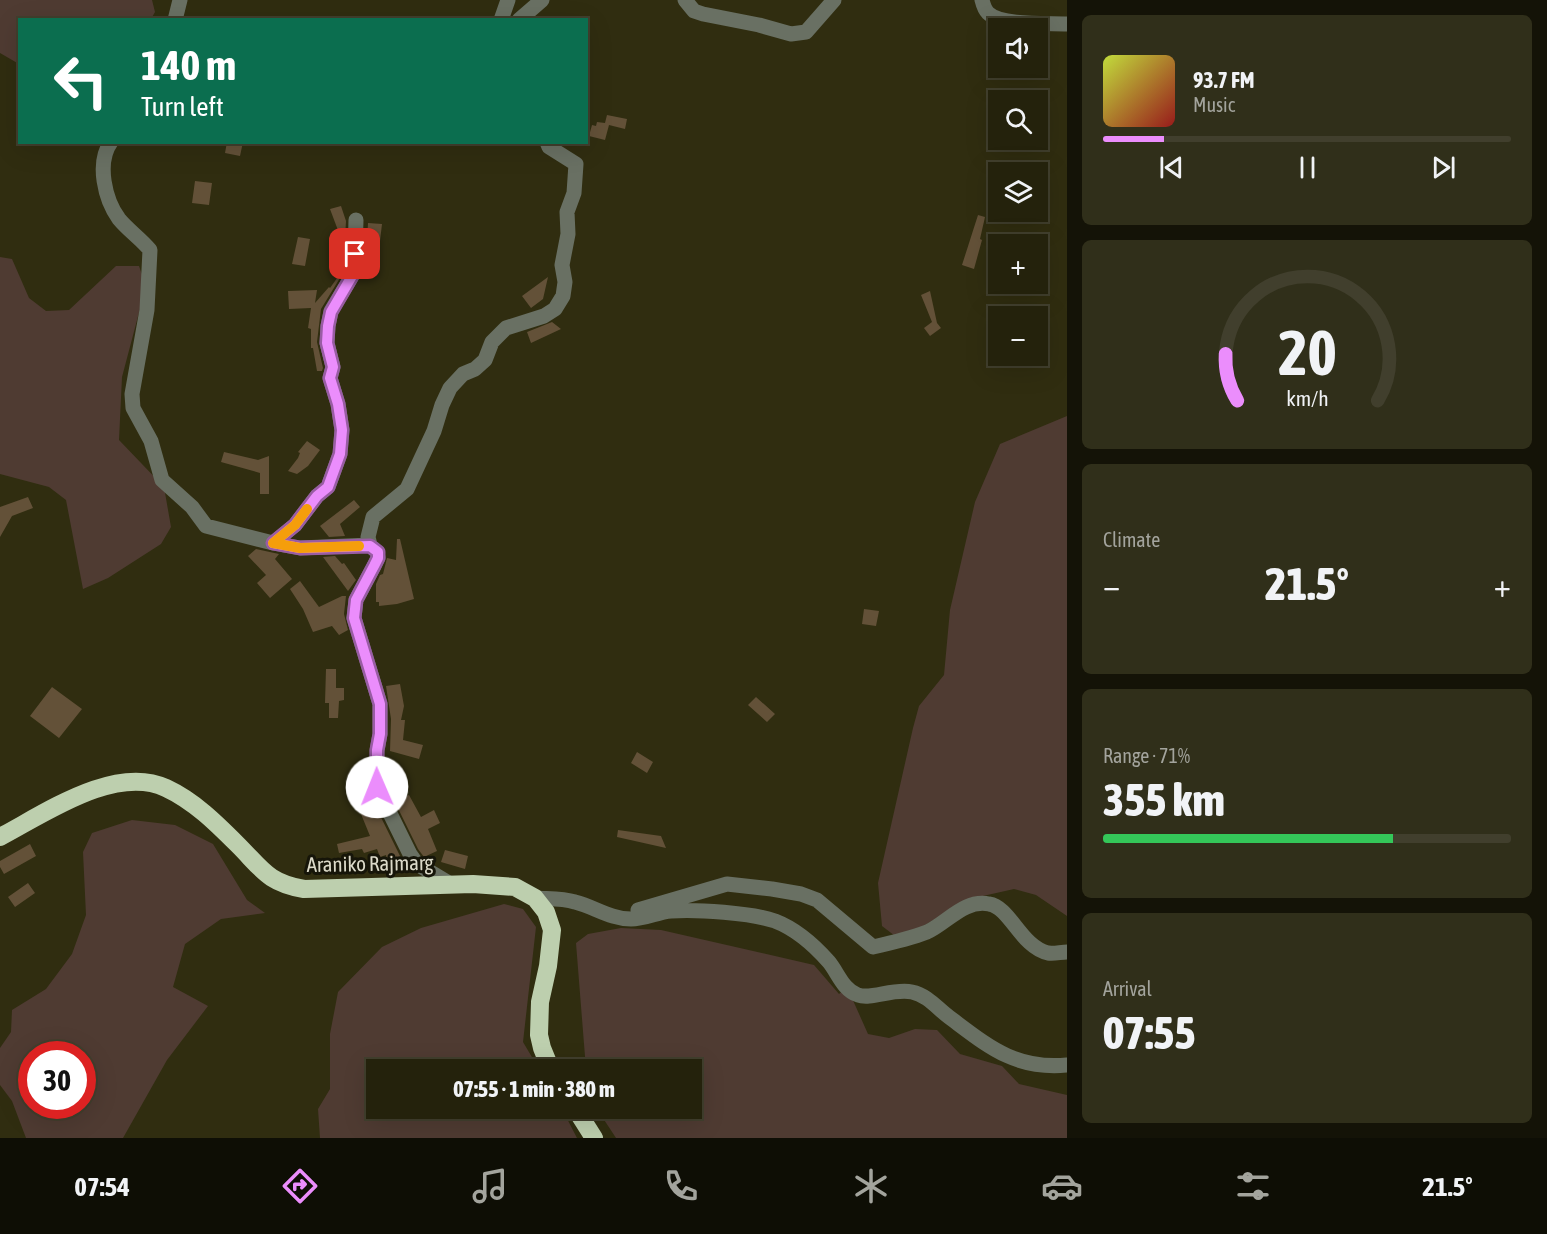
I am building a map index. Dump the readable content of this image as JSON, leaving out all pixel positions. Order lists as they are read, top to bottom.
{
  "streets": {
    "highway": ["Araniko Rajmarg"]
  },
  "page": {
    "map_buttons": ["+", "−"],
    "turn": ["140 m", "Turn left"],
    "song": ["93.7 FM", "Music"],
    "tile": [
      "Climate",
      ["Range · 71%", "355 km"],
      ["Arrival", "07:55"]
    ],
    "heat": ["−", "21.5°", "+"],
    "limit": "30",
    "trip": "07:55 · 1 min · 380 m",
    "tabs": ["07:54", "21.5°"],
    "gauge": ["20", "km/h"]
  }
}
